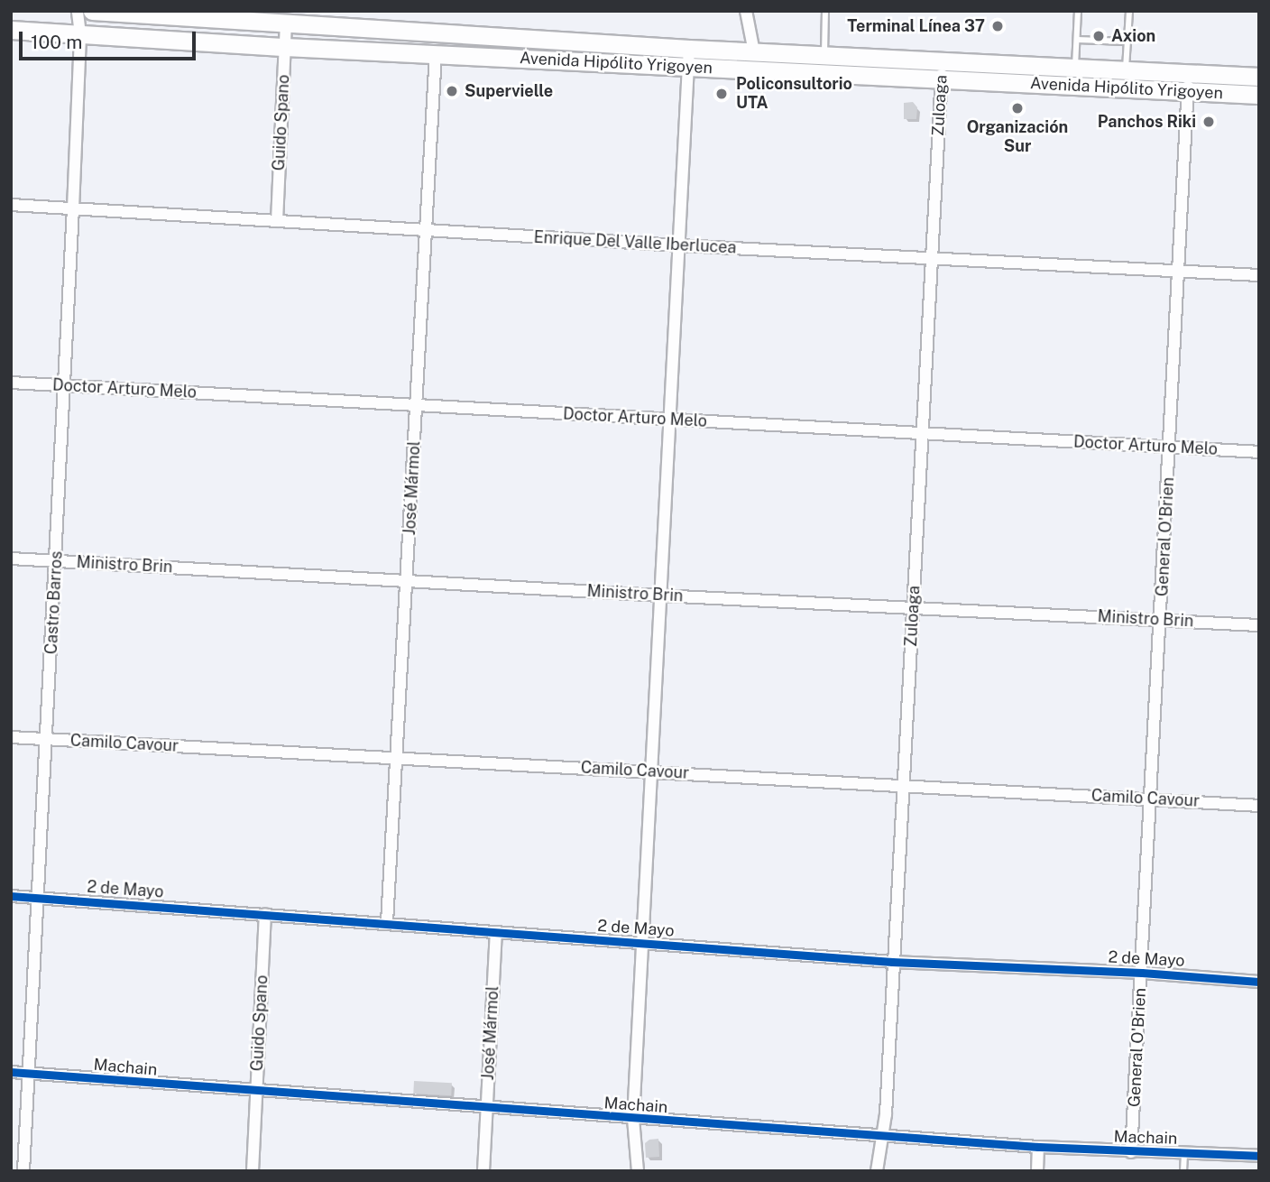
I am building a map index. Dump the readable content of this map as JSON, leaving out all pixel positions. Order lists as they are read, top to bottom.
{
  "streets": {
    "main road": ["Avenida Hipólito Yrigoyen"],
    "street": [
      "Zuloaga",
      "Guido Spano",
      "Enrique Del Valle Iberlucea",
      "Doctor Arturo Melo",
      "José Mármol",
      "General O'Brien",
      "Ministro Brin",
      "Castro Barros",
      "Camilo Cavour",
      "2 de Mayo",
      "Machain"
    ]
  },
  "crossings": [
    ["Avenida Hipólito Yrigoyen", "Zuloaga"],
    ["Avenida Hipólito Yrigoyen", "Guido Spano"],
    ["Avenida Hipólito Yrigoyen", "José Mármol"],
    ["Avenida Hipólito Yrigoyen", "General O'Brien"],
    ["Avenida Hipólito Yrigoyen", "Castro Barros"],
    ["Zuloaga", "Enrique Del Valle Iberlucea"],
    ["Zuloaga", "Doctor Arturo Melo"],
    ["Zuloaga", "Ministro Brin"],
    ["Zuloaga", "Camilo Cavour"],
    ["Zuloaga", "2 de Mayo"],
    ["Zuloaga", "Machain"],
    ["Guido Spano", "Enrique Del Valle Iberlucea"],
    ["Guido Spano", "2 de Mayo"],
    ["Guido Spano", "Machain"],
    ["Enrique Del Valle Iberlucea", "José Mármol"],
    ["Enrique Del Valle Iberlucea", "General O'Brien"],
    ["Enrique Del Valle Iberlucea", "Castro Barros"],
    ["Doctor Arturo Melo", "José Mármol"],
    ["Doctor Arturo Melo", "General O'Brien"],
    ["Doctor Arturo Melo", "Castro Barros"],
    ["José Mármol", "Ministro Brin"],
    ["José Mármol", "Camilo Cavour"],
    ["José Mármol", "2 de Mayo"],
    ["José Mármol", "Machain"],
    ["General O'Brien", "Ministro Brin"],
    ["General O'Brien", "Camilo Cavour"],
    ["General O'Brien", "2 de Mayo"],
    ["General O'Brien", "Machain"],
    ["Ministro Brin", "Castro Barros"],
    ["Castro Barros", "Camilo Cavour"],
    ["Castro Barros", "2 de Mayo"],
    ["Castro Barros", "Machain"]
  ],
  "places": [
    "Terminal Línea 37",
    "Axion",
    "Supervielle",
    "Policonsultorio UTA",
    "Organización Sur",
    "Panchos Riki"
  ],
  "scale_bar": "100 m"
}
